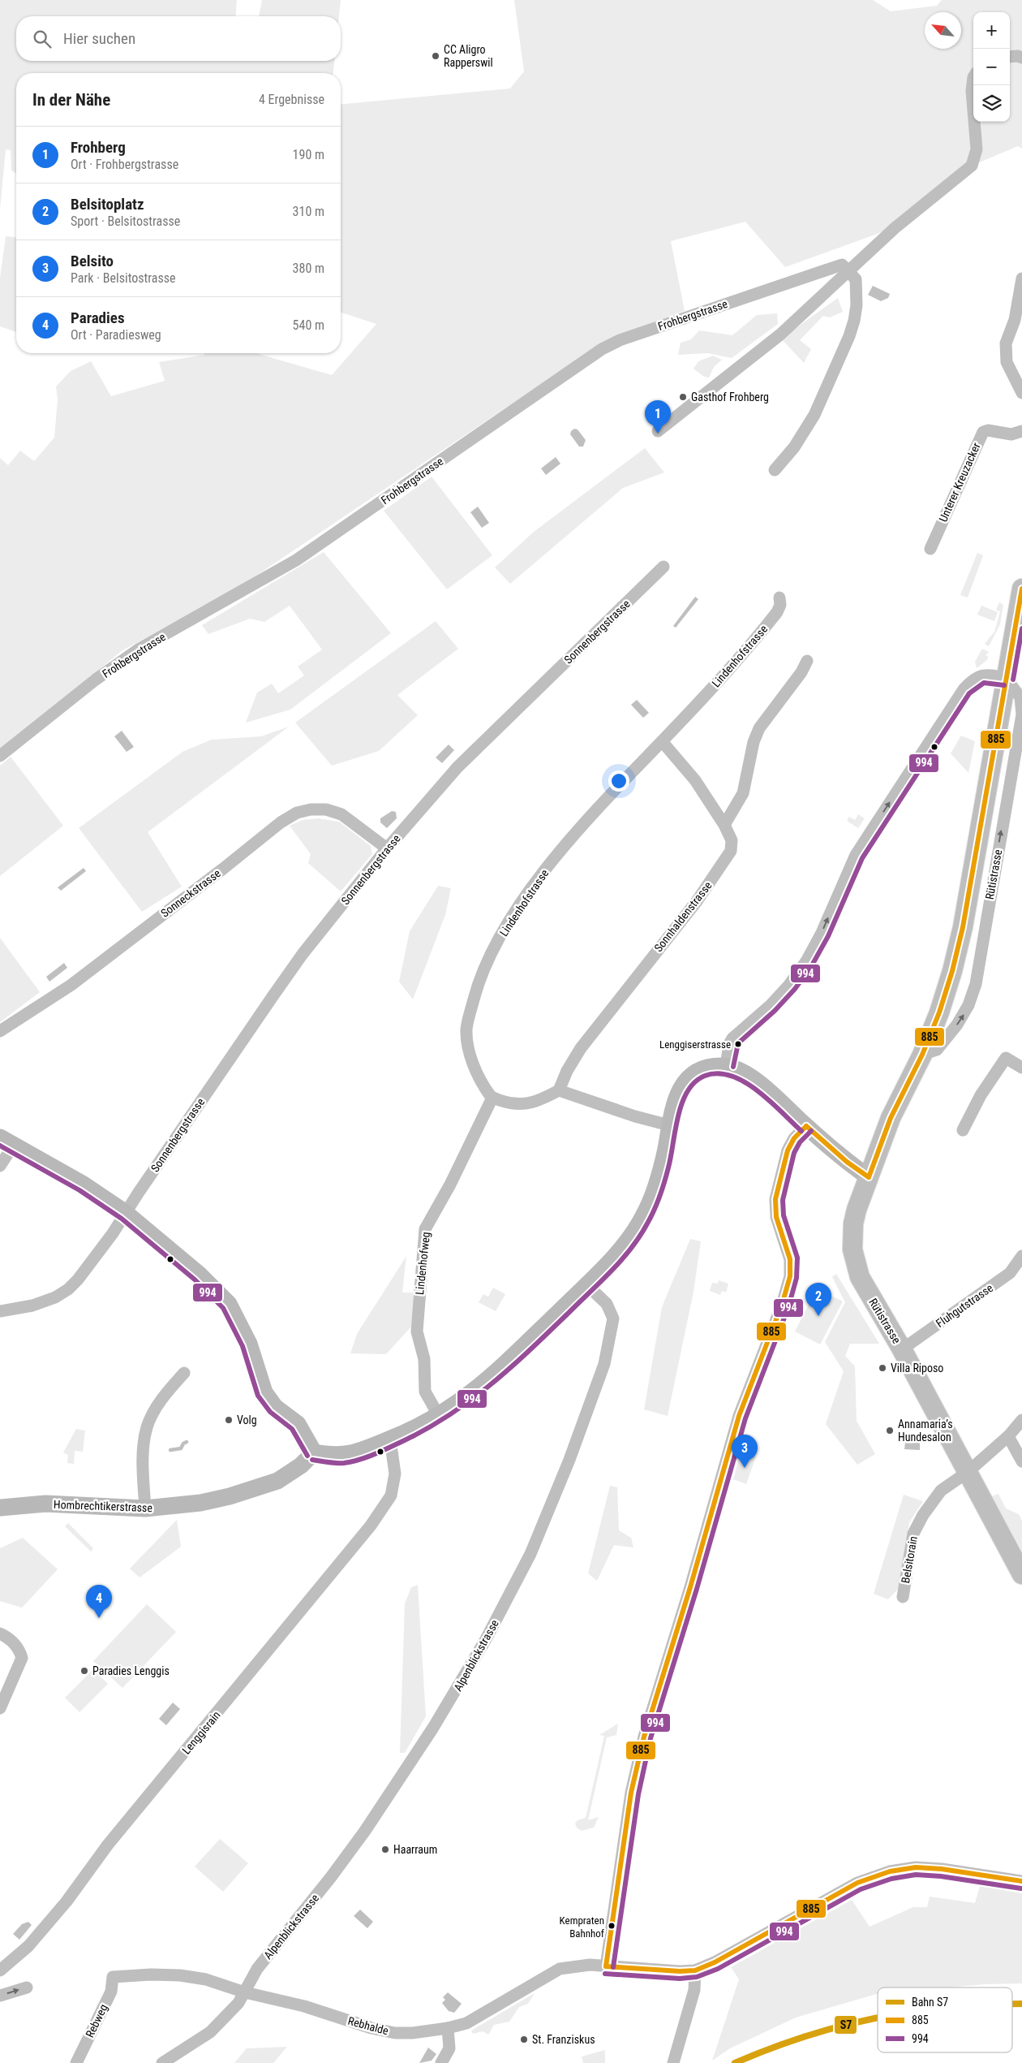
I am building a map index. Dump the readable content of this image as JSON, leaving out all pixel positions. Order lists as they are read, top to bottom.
{
  "streets": {
    "main road": ["Rütistrasse"],
    "street": [
      "Frohbergstrasse",
      "Unterer Kreuzacker",
      "Sonnenbergstrasse",
      "Lindenhofstrasse",
      "Sonneckstrasse",
      "Sonnhaldenstrasse",
      "Lindenhofweg",
      "Fluhgutstrasse",
      "Hombrechtikerstrasse",
      "Belsitorain",
      "Alpenblickstrasse",
      "Lenggisrain",
      "Rebweg",
      "Rebhalde"
    ]
  },
  "crossings": [
    ["Sonnenbergstrasse", "Sonneckstrasse"],
    ["Lindenhofstrasse", "Sonnhaldenstrasse"],
    ["Lindenhofstrasse", "Lindenhofweg"],
    ["Rütistrasse", "Fluhgutstrasse"],
    ["Rütistrasse", "Belsitorain"],
    ["Alpenblickstrasse", "Rebhalde"],
    ["Rebweg", "Rebhalde"]
  ],
  "places": [
    "CC Aligro Rapperswil",
    "Gasthof Frohberg",
    "Lenggiserstrasse",
    "Villa Riposo",
    "Volg",
    "Annamaria’s Hundesalon",
    "Paradies Lenggis",
    "Haarraum",
    "Kempraten Bahnhof",
    "St. Franziskus"
  ],
  "lines": ["transit line 885", "transit line 994", "rail line S7"],
  "legend": ["Bahn S7", "885", "994"],
  "north": "top left",
  "page": {
    "map_buttons": ["+", "−"],
    "search": "Hier suchen",
    "heading": ["In der Nähe", "4 Ergebnisse"],
    "list": [
      {
        "mark": "1",
        "name": "Frohberg",
        "note": "Ort · Frohbergstrasse",
        "value": "190 m"
      },
      {
        "mark": "2",
        "name": "Belsitoplatz",
        "note": "Sport · Belsitostrasse",
        "value": "310 m"
      },
      {
        "mark": "3",
        "name": "Belsito",
        "note": "Park · Belsitostrasse",
        "value": "380 m"
      },
      {
        "mark": "4",
        "name": "Paradies",
        "note": "Ort · Paradiesweg",
        "value": "540 m"
      }
    ],
    "pins": [
      "1",
      "2",
      "3",
      "4"
    ]
  }
}
